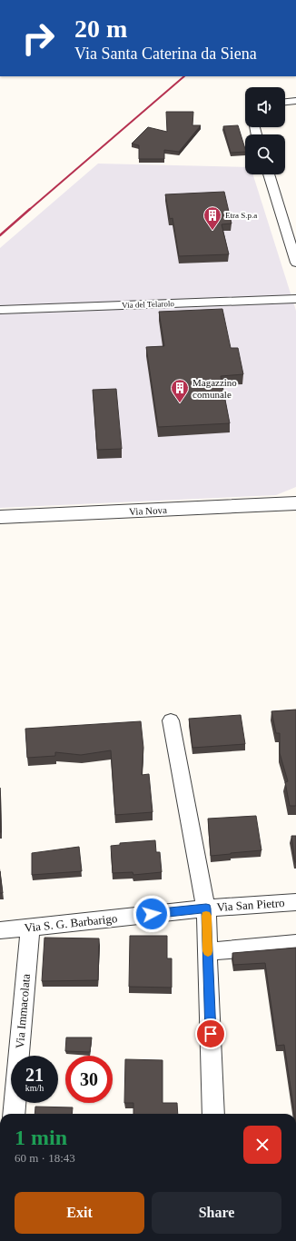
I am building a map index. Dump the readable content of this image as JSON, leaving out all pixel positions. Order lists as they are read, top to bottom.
{
  "streets": {
    "street": [
      "Via del Telarolo",
      "Via Nova",
      "Via San Pietro",
      "Via S. G. Barbarigo",
      "Via Immacolata"
    ]
  },
  "crossings": [
    ["Via San Pietro", "Via S. G. Barbarigo"],
    ["Via S. G. Barbarigo", "Via Immacolata"]
  ],
  "places": {
    "building": ["Etra S.p.a", "Magazzino comunale"]
  },
  "page": {
    "turn": ["20 m", "Via Santa Caterina da Siena"],
    "speed": "21 km/h",
    "limit": "30",
    "heading": ["1 min", "60 m · 18:43"],
    "buttons": ["Exit", "Share"]
  }
}
